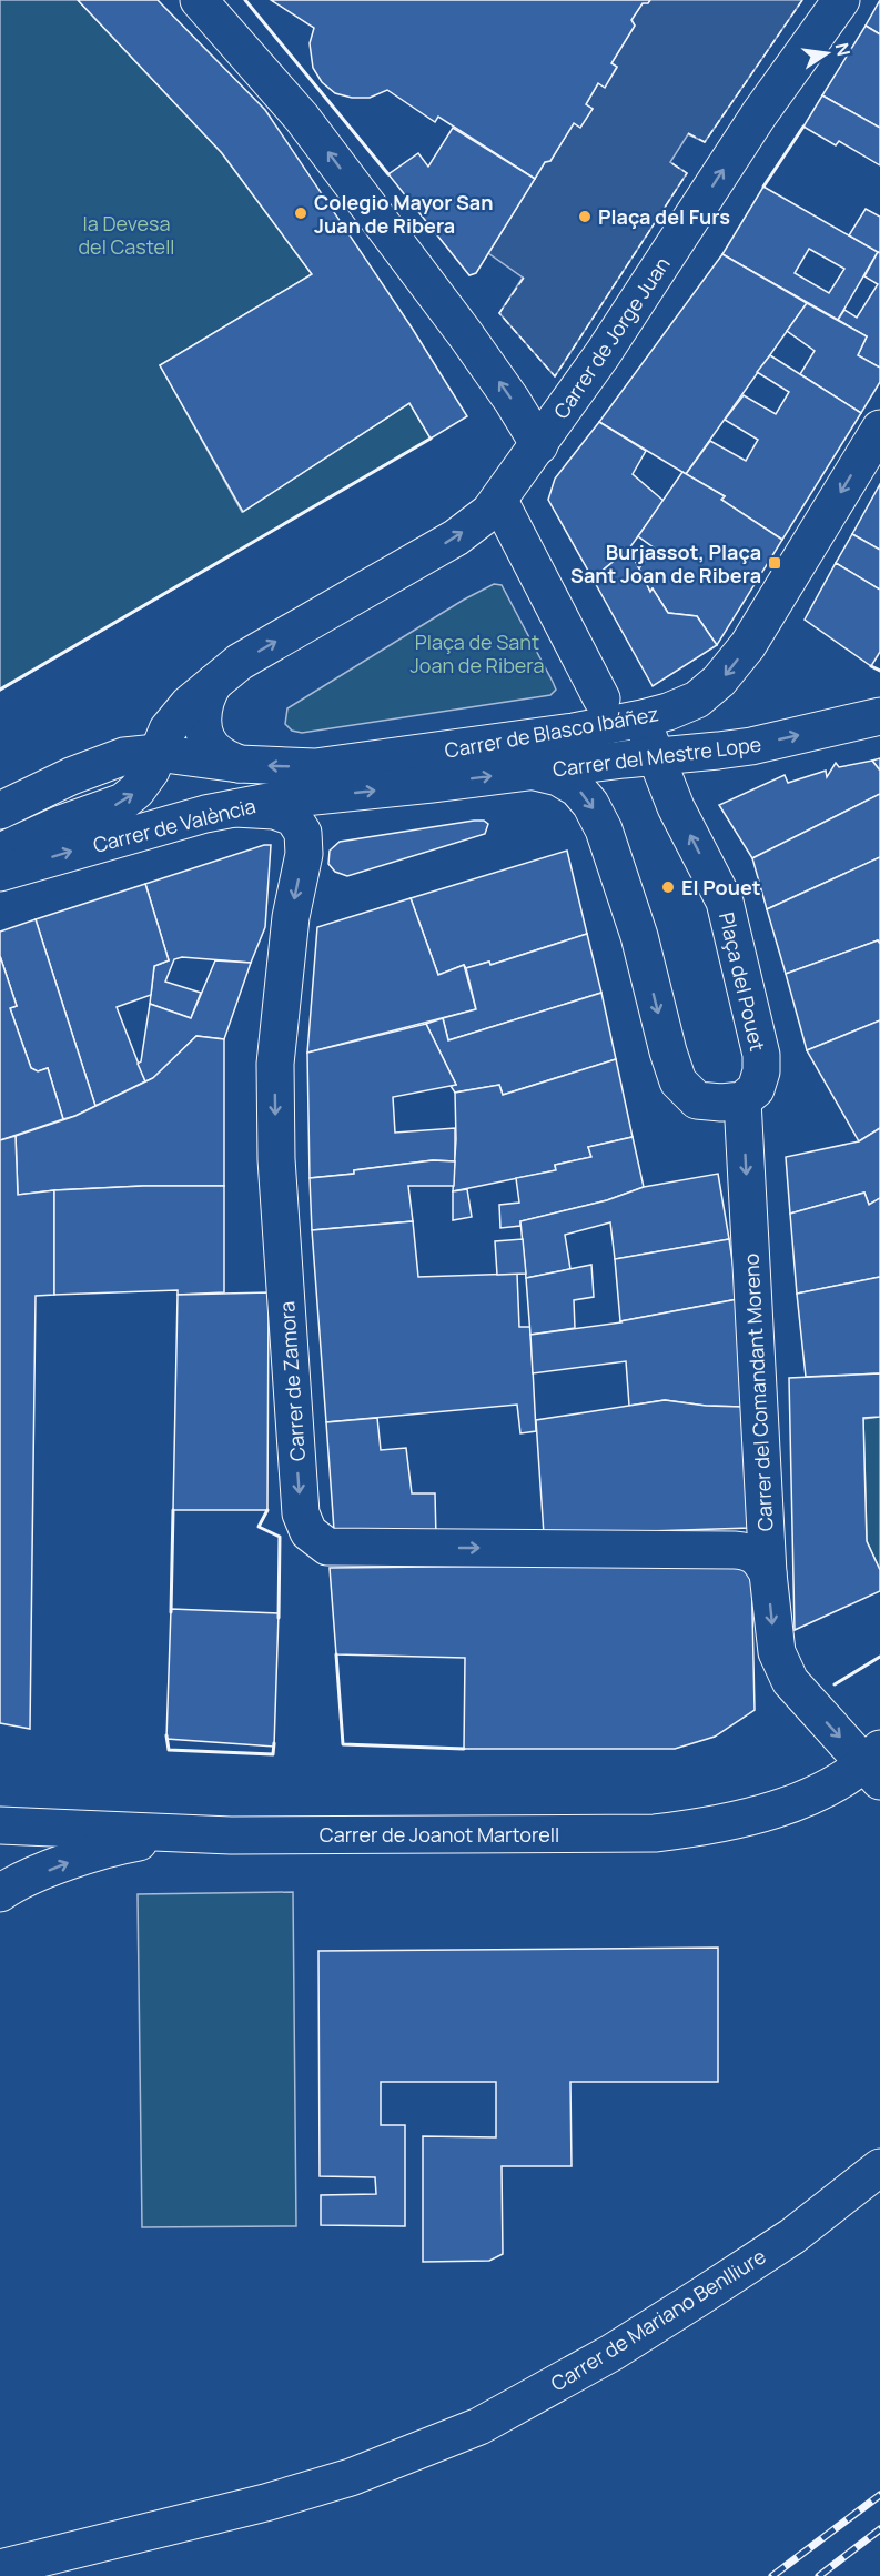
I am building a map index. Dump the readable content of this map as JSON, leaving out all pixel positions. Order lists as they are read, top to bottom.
{
  "streets": {
    "street": [
      "Carrer de Jorge Juan",
      "Carrer de Blasco Ibáñez",
      "Carrer del Mestre Lope",
      "Carrer de València",
      "Plaça del Pouet",
      "Carrer de Zamora",
      "Carrer del Comandant Moreno",
      "Carrer de Joanot Martorell",
      "Carrer de Mariano Benlliure"
    ]
  },
  "crossings": [
    ["Carrer de Blasco Ibáñez", "Carrer de València"],
    ["Carrer de Blasco Ibáñez", "Plaça del Pouet"],
    ["Carrer del Mestre Lope", "Carrer de València"],
    ["Carrer del Mestre Lope", "Plaça del Pouet"],
    ["Carrer de València", "Carrer de Zamora"],
    ["Plaça del Pouet", "Carrer del Comandant Moreno"],
    ["Carrer de Zamora", "Carrer del Comandant Moreno"],
    ["Carrer del Comandant Moreno", "Carrer de Joanot Martorell"]
  ],
  "one_way": ["Carrer de Jorge Juan", "Plaça del Pouet", "Carrer del Comandant Moreno"],
  "parks": ["la Devesa del Castell", "Plaça de Sant Joan de Ribera"],
  "places": {
    "other": ["Colegio Mayor San Juan de Ribera", "Plaça del Furs", "El Pouet"],
    "transit": ["Burjassot, Plaça Sant Joan de Ribera"]
  },
  "north": "right"
}
